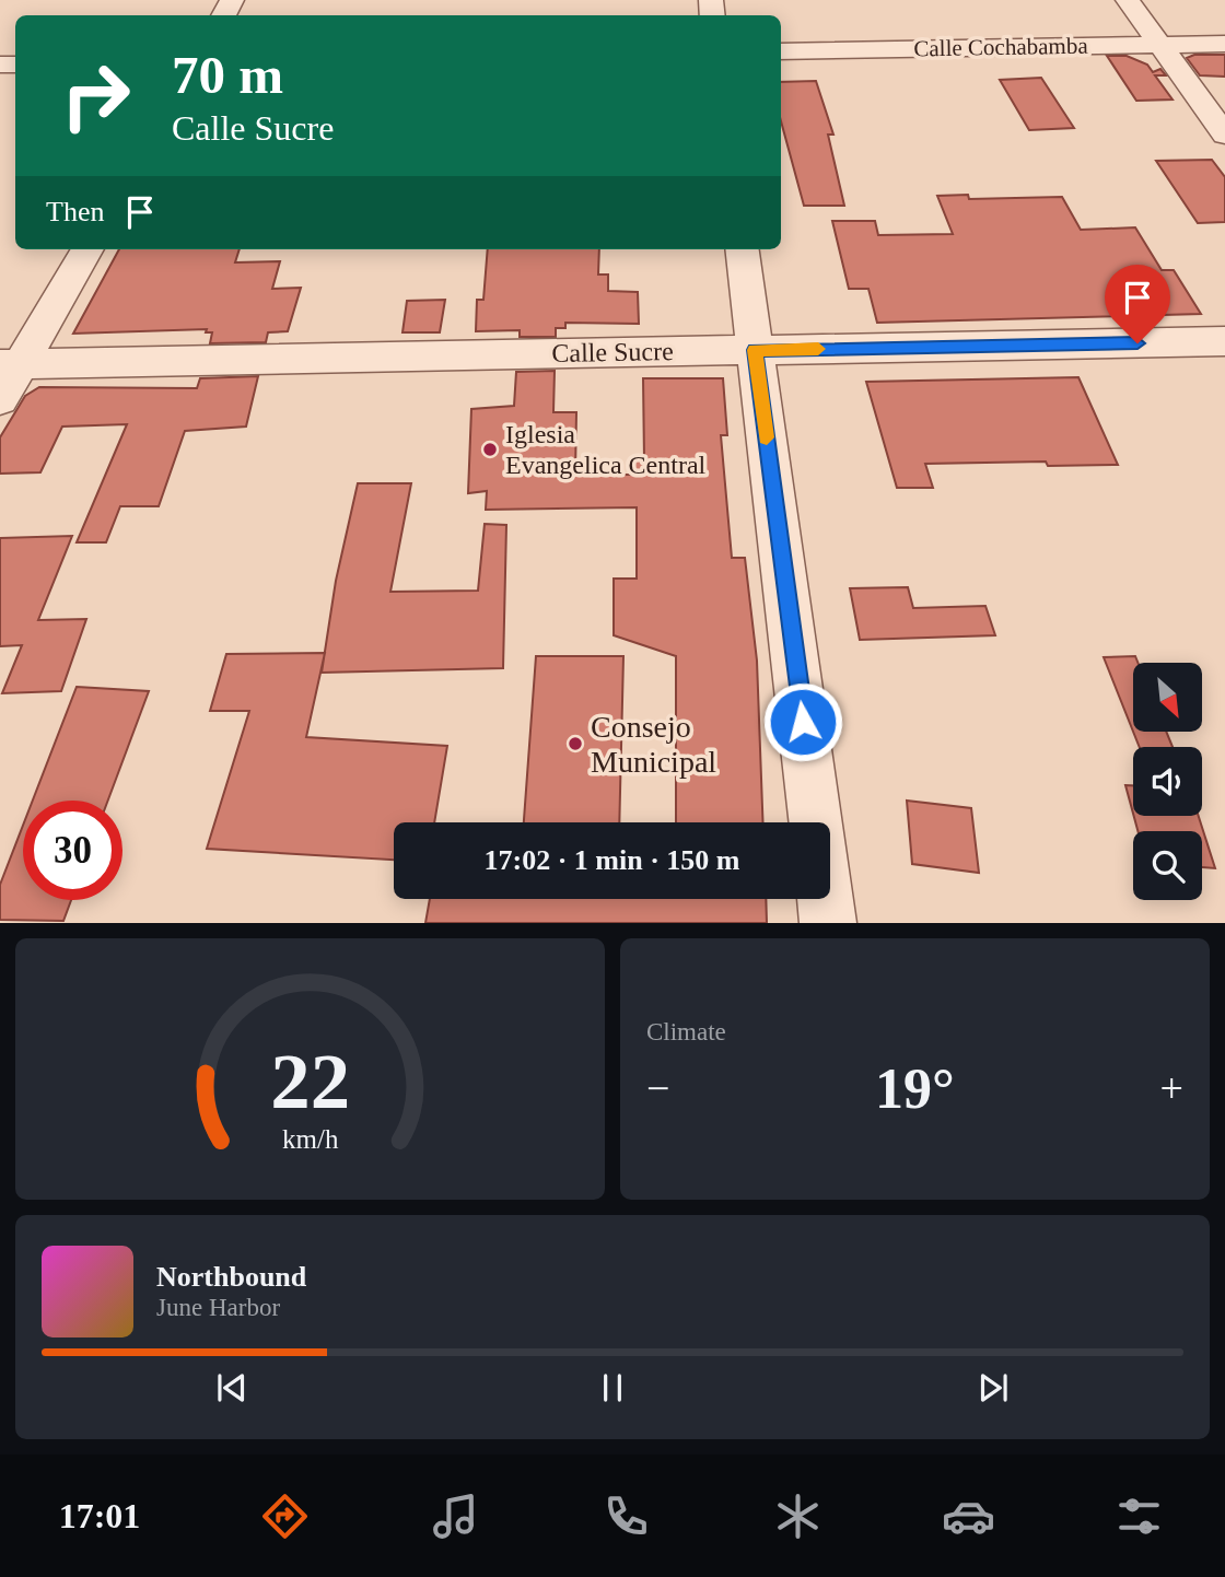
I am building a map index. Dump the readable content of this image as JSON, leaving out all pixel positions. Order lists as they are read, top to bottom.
{
  "streets": {
    "street": ["Calle Cochabamba", "Calle Sucre"]
  },
  "places": ["Iglesia Evangelica Central", "Consejo Municipal"],
  "north": "bottom right",
  "page": {
    "turn": ["70 m", "Calle Sucre"],
    "then": "Then",
    "limit": "30",
    "trip": "17:02 · 1 min · 150 m",
    "tile": "Climate",
    "heat": ["−", "19°", "+"],
    "song": ["Northbound", "June Harbor"],
    "tabs": "17:01",
    "gauge": ["22", "km/h"]
  }
}
